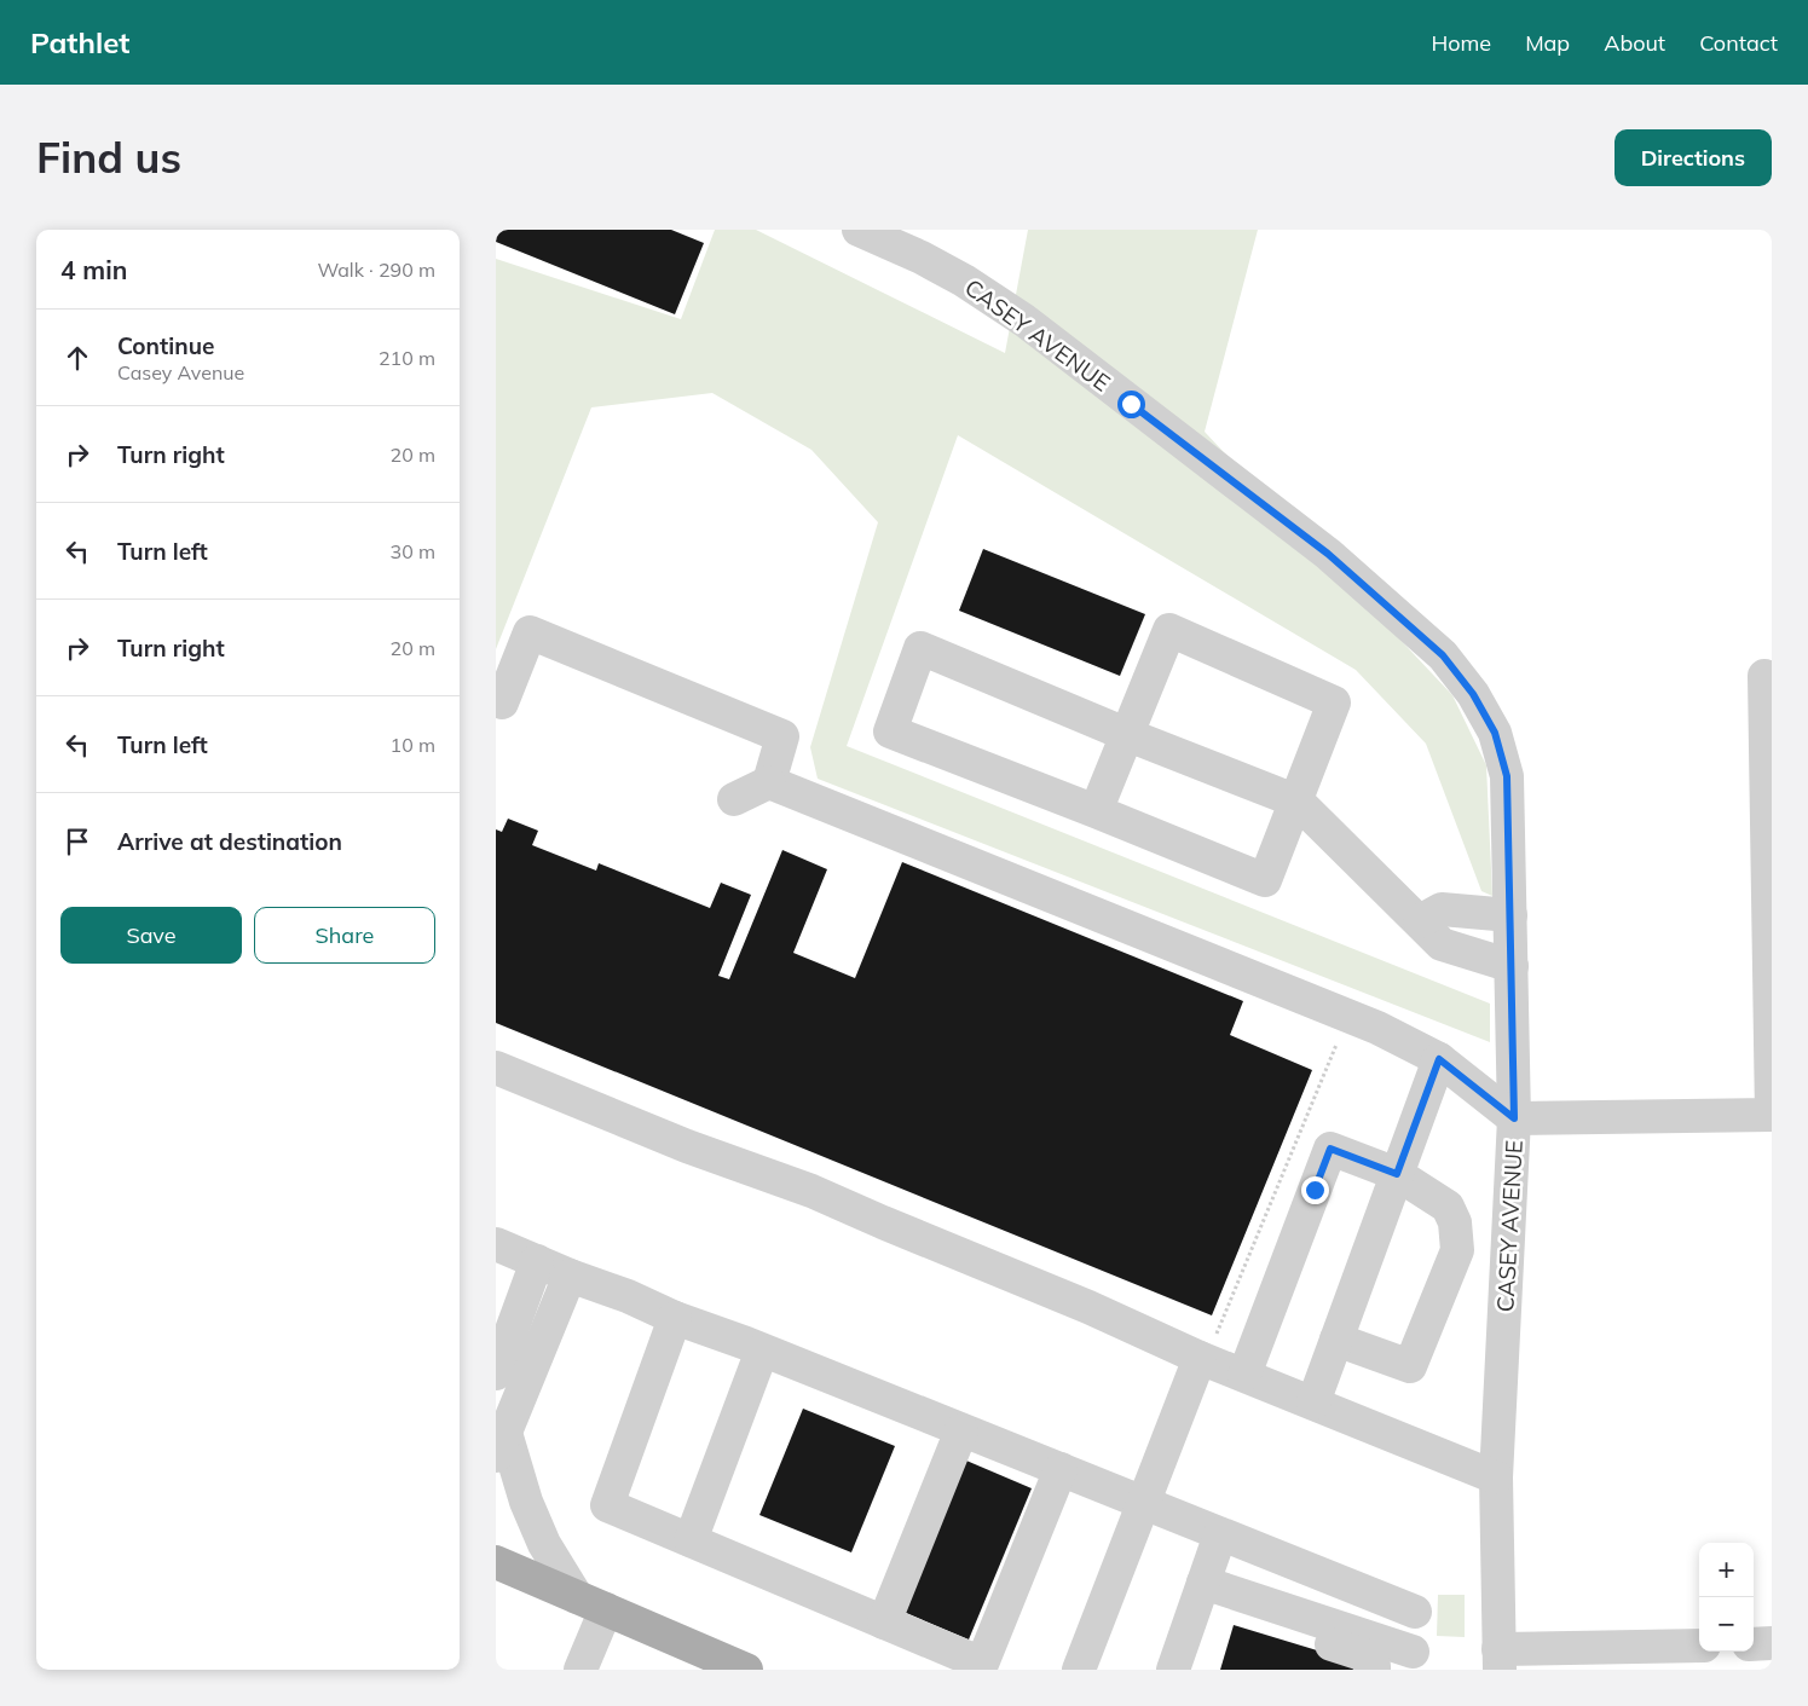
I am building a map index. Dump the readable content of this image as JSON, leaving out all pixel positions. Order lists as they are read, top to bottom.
{
  "streets": {
    "street": ["CASEY AVENUE"]
  },
  "page": {
    "header": "Pathlet",
    "nav": [
      "Home",
      "Map",
      "About",
      "Contact"
    ],
    "buttons": [
      "Directions",
      ["Save", "Share"]
    ],
    "title": "Find us",
    "heading": ["4 min", "Walk · 290 m"],
    "list": [
      ["Continue", "Casey Avenue", "210 m"],
      ["Turn right", "20 m"],
      ["Turn left", "30 m"],
      ["Turn right", "20 m"],
      ["Turn left", "10 m"],
      "Arrive at destination"
    ],
    "map_buttons": ["+", "−"]
  }
}
